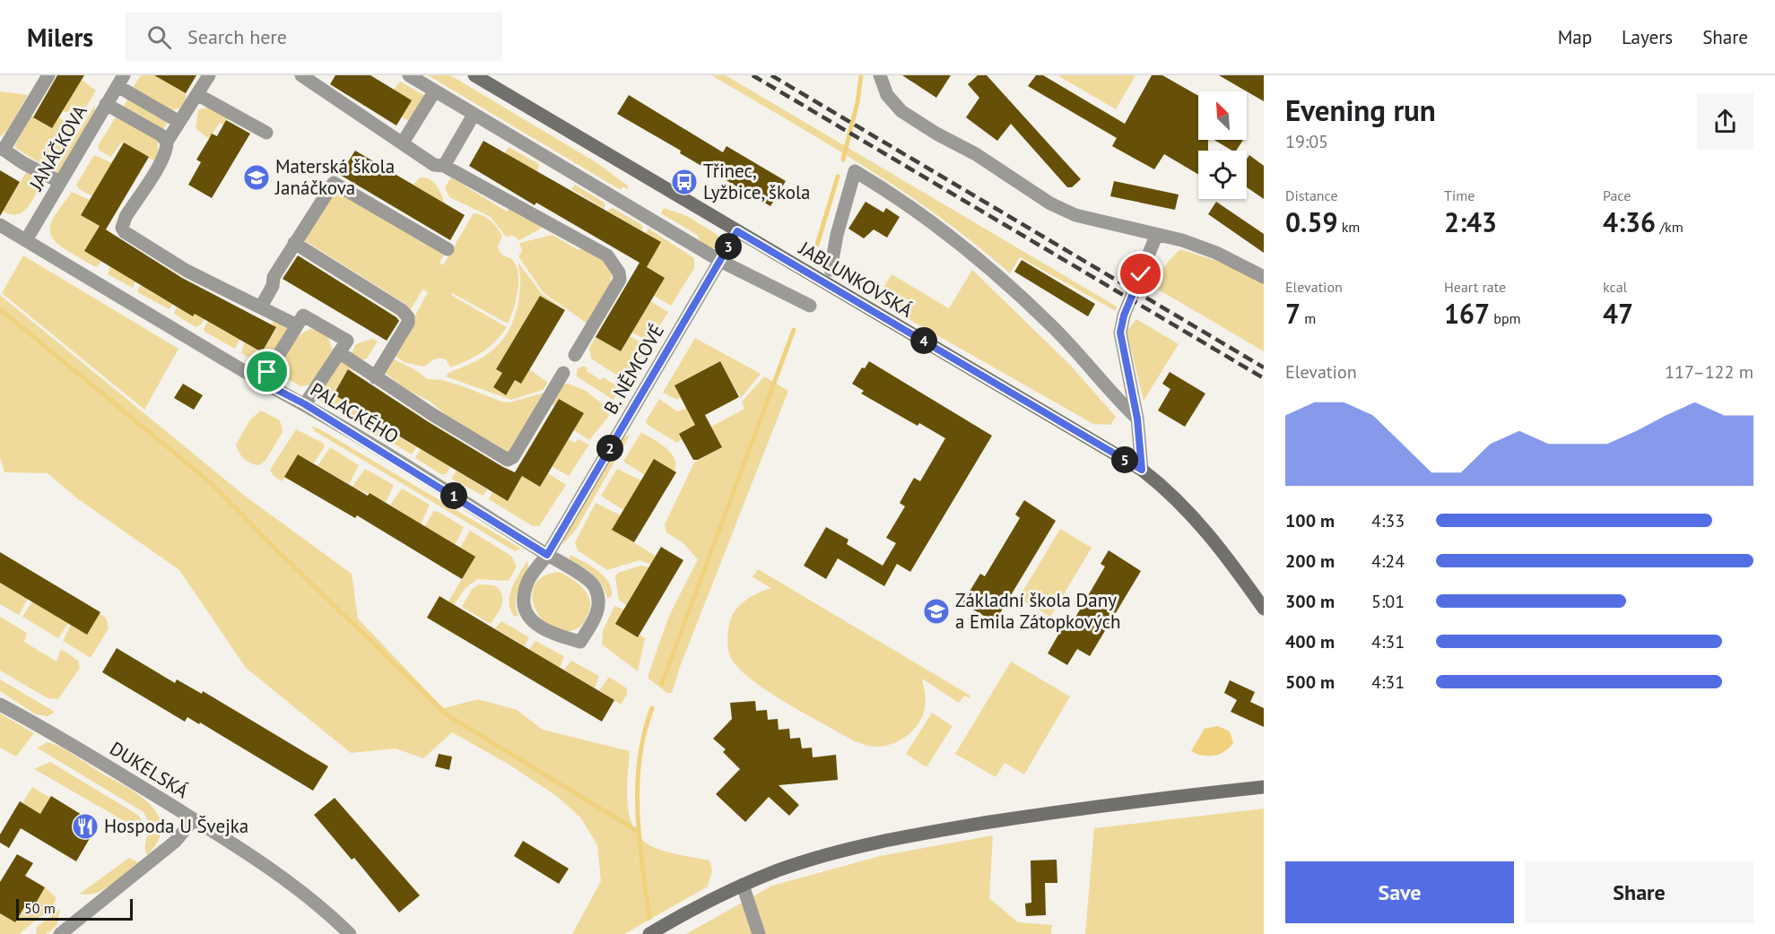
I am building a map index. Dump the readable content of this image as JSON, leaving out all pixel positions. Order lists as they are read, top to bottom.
{
  "streets": {
    "main road": ["JABLUNKOVSKÁ"],
    "street": [
      "JANÁČKOVA",
      "B. NĚMCOVÉ",
      "PALACKÉHO",
      "DUKELSKÁ"
    ]
  },
  "crossings": [
    ["JANÁČKOVA", "PALACKÉHO"],
    ["JABLUNKOVSKÁ", "B. NĚMCOVÉ"],
    ["B. NĚMCOVÉ", "PALACKÉHO"]
  ],
  "places": {
    "school or university": ["Materská škola Janáčkova", "Základní škola Dany a Emila Zátopkových"],
    "bus stop": ["Třinec, Lyžbice, škola"],
    "restaurant": ["Hospoda U Švejka"]
  },
  "scale_bar": "50 m",
  "north": "top left",
  "page": {
    "header": "Milers",
    "search": "Search here",
    "nav": ["Map", "Layers", "Share"],
    "heading": ["Evening run", "19:05"],
    "stats": [
      ["Distance", "0.59 km"],
      ["Time", "2:43"],
      ["Pace", "4:36 /km"],
      ["Elevation", "7 m"],
      ["Heart rate", "167 bpm"],
      ["kcal", "47"]
    ],
    "pins": [
      "3",
      "4",
      "2",
      "5",
      "1"
    ],
    "chart": ["Elevation", "117–122 m"],
    "list": [
      {
        "name": "100 m",
        "note": "4:33"
      },
      {
        "name": "200 m",
        "note": "4:24"
      },
      {
        "name": "300 m",
        "note": "5:01"
      },
      {
        "name": "400 m",
        "note": "4:31"
      },
      {
        "name": "500 m",
        "note": "4:31"
      }
    ],
    "buttons": ["Save", "Share"],
    "scale": "50 m"
  }
}
